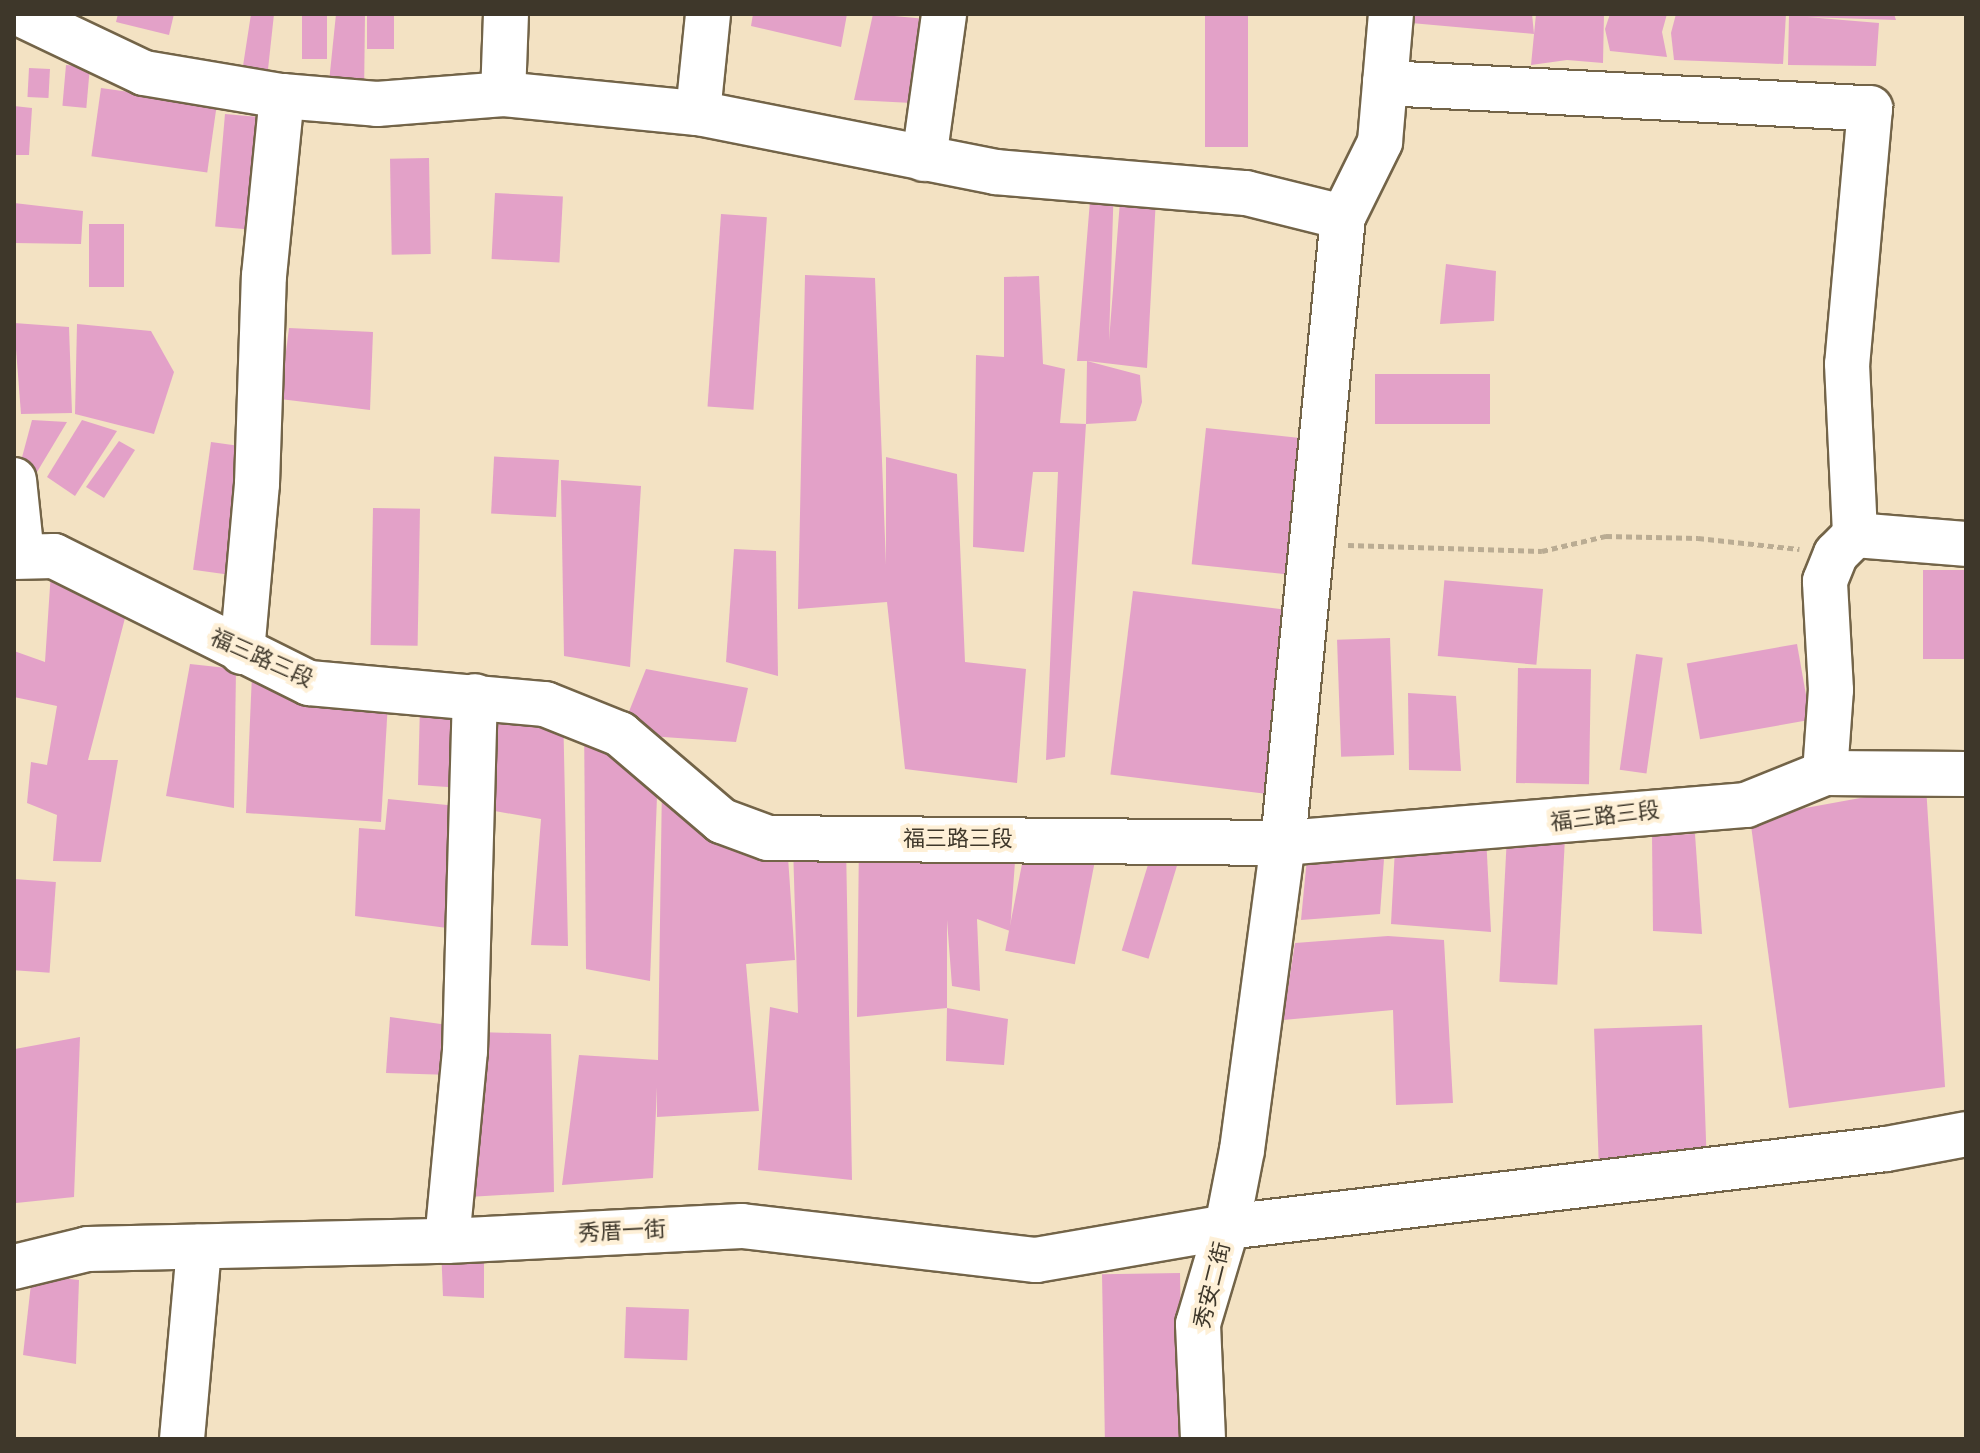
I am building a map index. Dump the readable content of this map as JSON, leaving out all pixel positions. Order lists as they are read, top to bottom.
{
  "streets": {
    "street": ["福三路三段", "秀厝一街", "秀安二街"]
  },
  "crossings": [
    ["福三路三段", "秀安二街"],
    ["秀厝一街", "秀安二街"]
  ]
}
